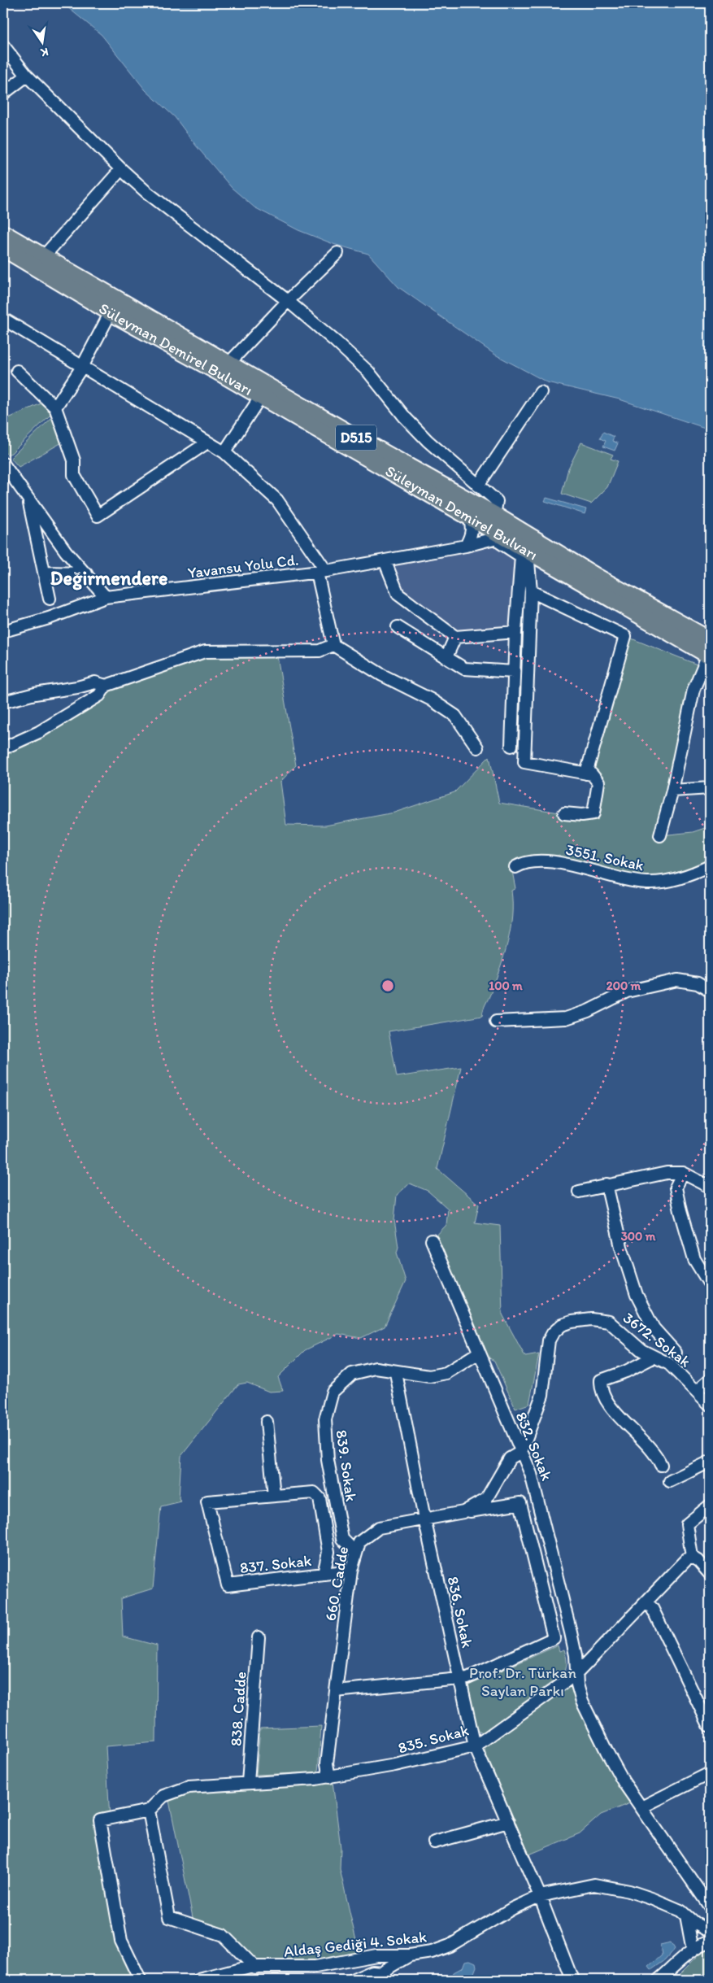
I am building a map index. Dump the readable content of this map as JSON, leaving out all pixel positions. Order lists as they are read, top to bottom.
{
  "streets": {
    "highway": ["Süleyman Demirel Bulvarı", "D515"],
    "street": [
      "Yavansu Yolu Cd.",
      "3551. Sokak",
      "3672. Sokak",
      "832. Sokak",
      "839. Sokak",
      "837. Sokak",
      "660. Cadde",
      "836. Sokak",
      "838. Cadde",
      "835. Sokak",
      "Aldaş Gediği 4. Sokak"
    ]
  },
  "crossings": [
    ["Süleyman Demirel Bulvarı", "Yavansu Yolu Cd."],
    ["3672. Sokak", "832. Sokak"],
    ["3672. Sokak", "660. Cadde"],
    ["832. Sokak", "839. Sokak"],
    ["832. Sokak", "660. Cadde"],
    ["832. Sokak", "835. Sokak"],
    ["839. Sokak", "660. Cadde"],
    ["839. Sokak", "836. Sokak"],
    ["837. Sokak", "660. Cadde"],
    ["660. Cadde", "836. Sokak"],
    ["660. Cadde", "835. Sokak"],
    ["836. Sokak", "835. Sokak"],
    ["836. Sokak", "Aldaş Gediği 4. Sokak"],
    ["838. Cadde", "835. Sokak"]
  ],
  "districts": ["Değirmendere"],
  "parks": ["Prof. Dr. Türkan Saylan Parkı"],
  "north": "bottom",
  "rings": ["100 m", "200 m", "300 m"]
}
